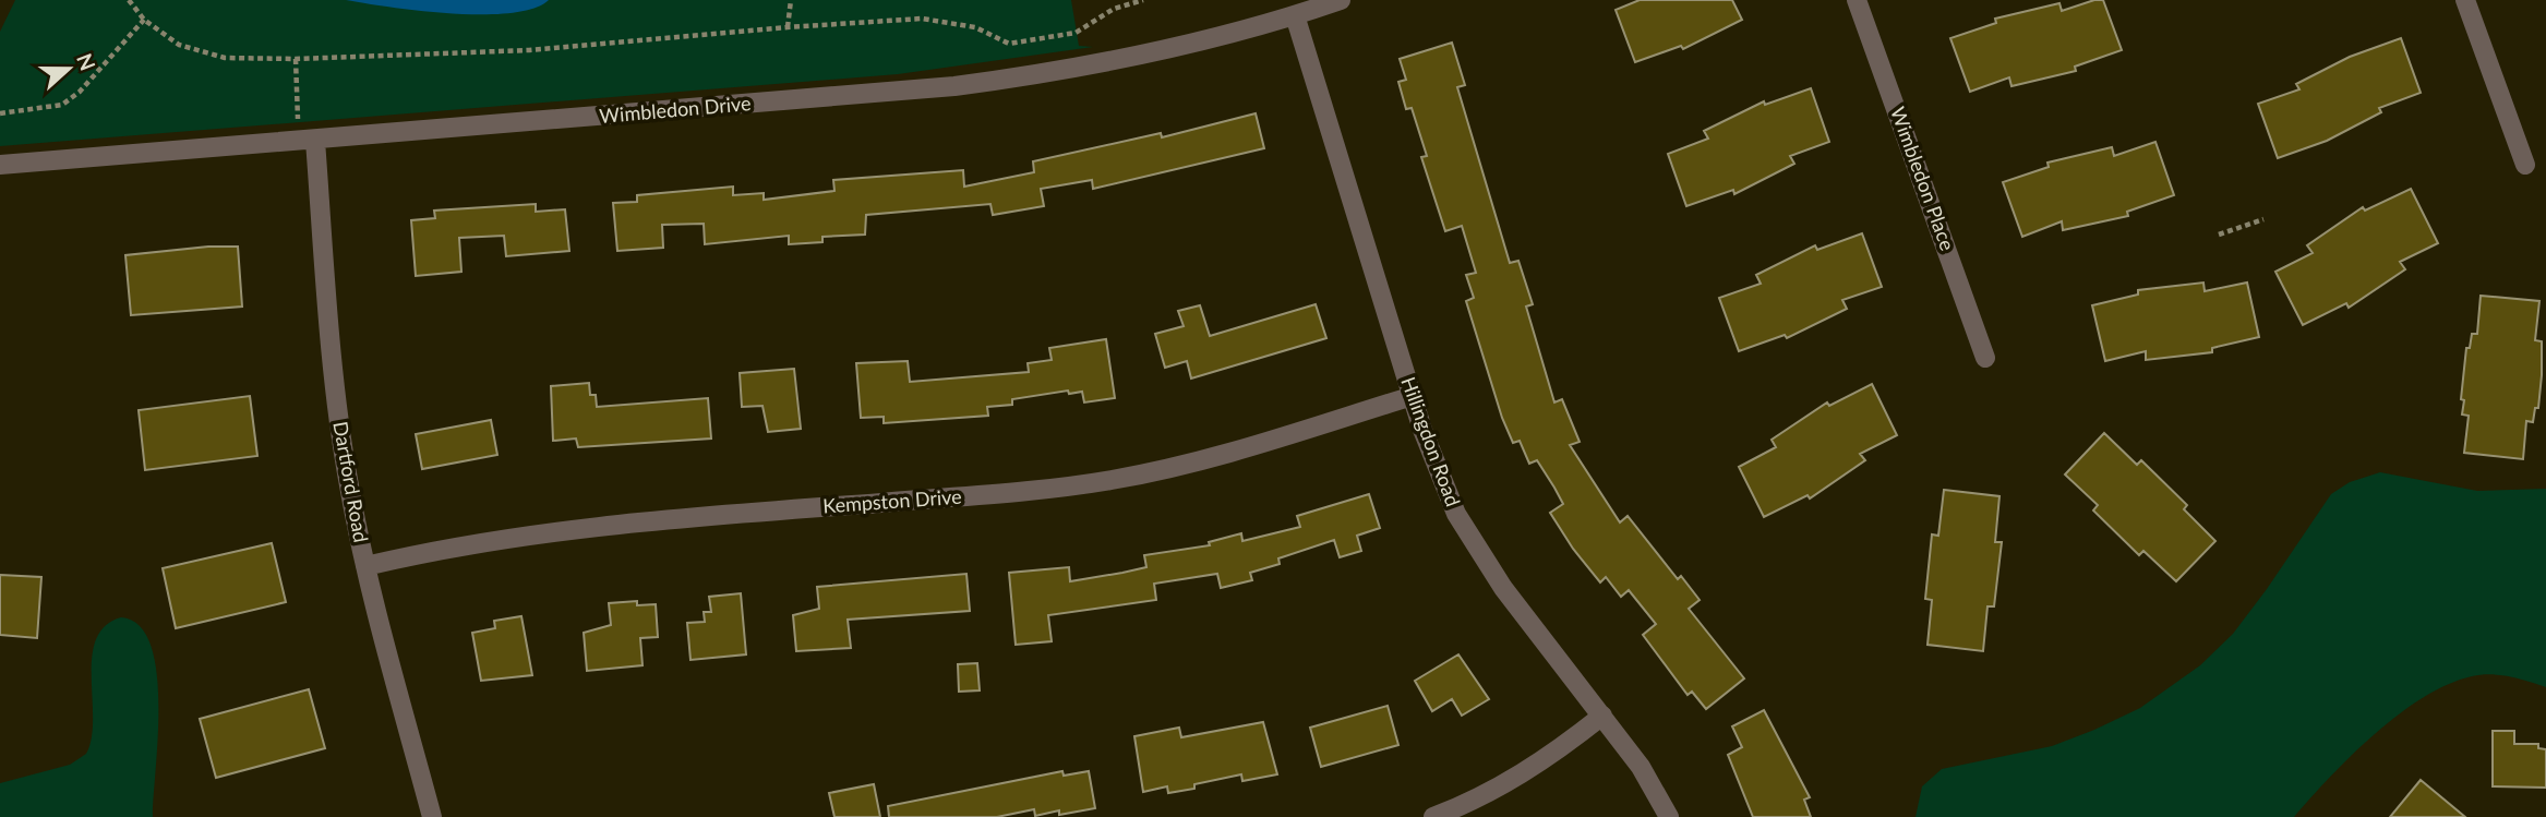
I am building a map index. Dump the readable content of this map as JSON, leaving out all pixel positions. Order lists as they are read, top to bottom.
{
  "streets": {
    "street": [
      "Wimbledon Drive",
      "Wimbledon Place",
      "Hillingdon Road",
      "Dartford Road",
      "Kempston Drive"
    ]
  },
  "crossings": [
    ["Wimbledon Drive", "Hillingdon Road"],
    ["Wimbledon Drive", "Dartford Road"],
    ["Hillingdon Road", "Kempston Drive"],
    ["Dartford Road", "Kempston Drive"]
  ],
  "north": "right"
}
